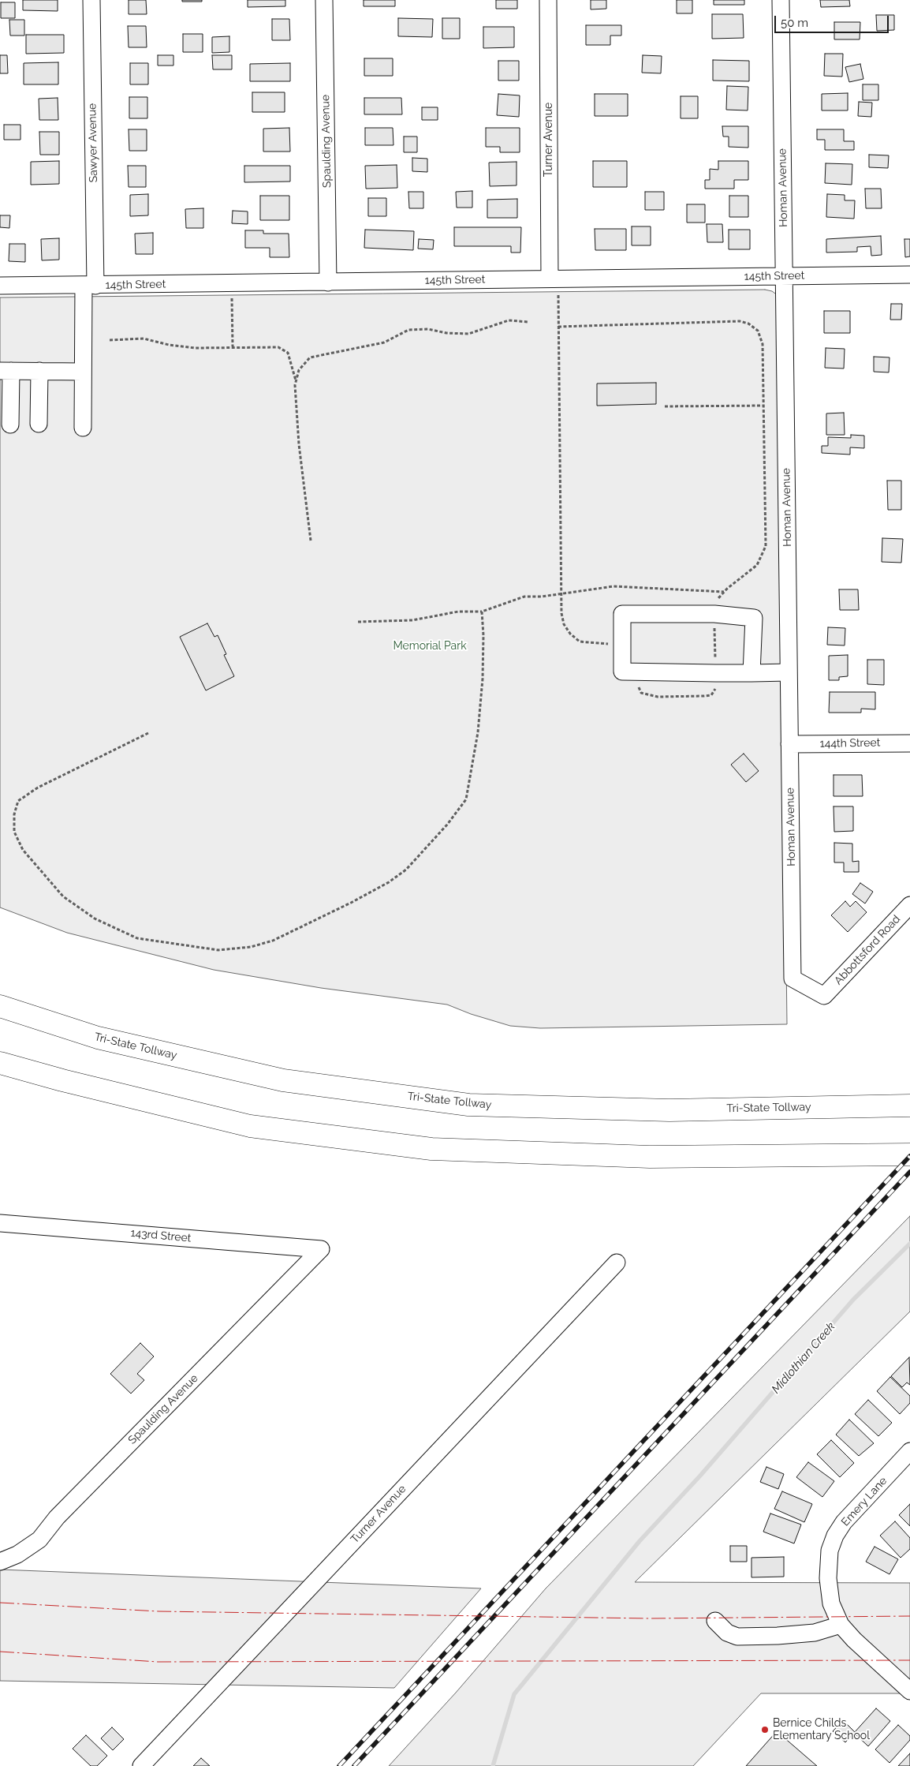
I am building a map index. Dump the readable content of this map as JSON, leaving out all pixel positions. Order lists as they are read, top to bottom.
{
  "streets": {
    "highway": ["Tri-State Tollway"],
    "street": [
      "Turner Avenue",
      "Spaulding Avenue",
      "Sawyer Avenue",
      "Homan Avenue",
      "145th Street",
      "144th Street",
      "Abbottsford Road",
      "143rd Street",
      "Emery Lane"
    ]
  },
  "crossings": [
    ["Turner Avenue", "145th Street"],
    ["Spaulding Avenue", "145th Street"],
    ["Spaulding Avenue", "143rd Street"],
    ["Sawyer Avenue", "145th Street"],
    ["Homan Avenue", "145th Street"],
    ["Homan Avenue", "144th Street"],
    ["Homan Avenue", "Abbottsford Road"]
  ],
  "water": ["Midlothian Creek"],
  "parks": ["Memorial Park"],
  "places": ["Bernice Childs Elementary School"],
  "scale_bar": "50 m"
}
